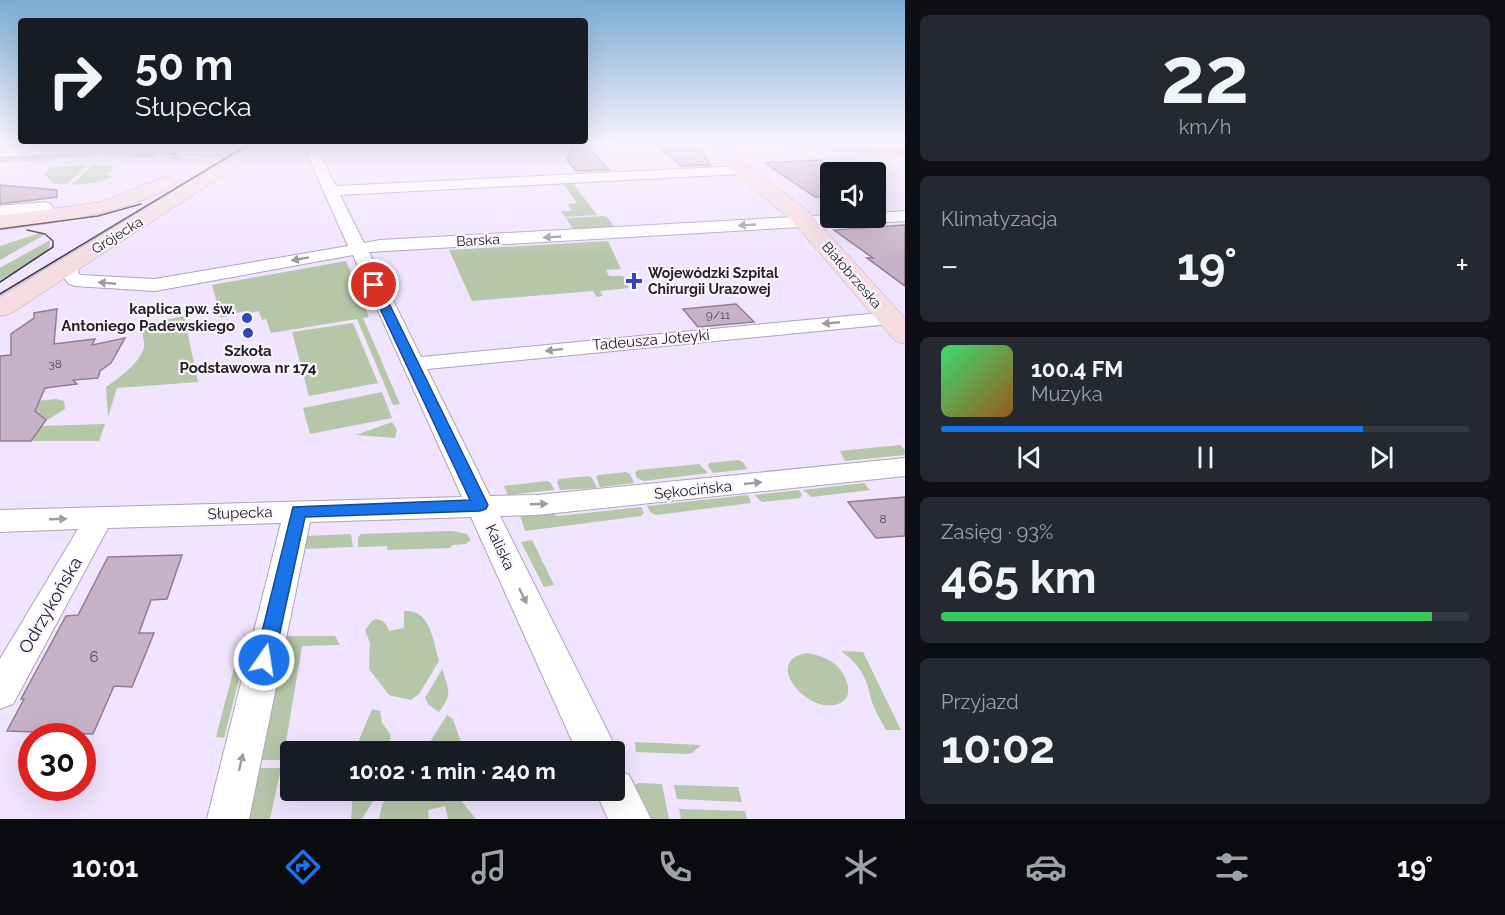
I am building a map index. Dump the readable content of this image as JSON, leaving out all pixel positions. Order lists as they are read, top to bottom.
{
  "streets": {
    "main road": ["Grójecka", "Białobrzeska"],
    "street": [
      "Barska",
      "Tadeusza Joteyki",
      "Sękocińska",
      "Słupecka",
      "Kaliska",
      "Odrzykońska"
    ]
  },
  "crossings": [
    ["Grójecka", "Barska"],
    ["Barska", "Białobrzeska"],
    ["Barska", "Kaliska"],
    ["Białobrzeska", "Tadeusza Joteyki"],
    ["Tadeusza Joteyki", "Kaliska"],
    ["Sękocińska", "Słupecka"],
    ["Sękocińska", "Kaliska"],
    ["Słupecka", "Kaliska"],
    ["Słupecka", "Odrzykońska"]
  ],
  "one_way": [
    "Barska",
    "Tadeusza Joteyki",
    "Sękocińska",
    "Kaliska"
  ],
  "places": {
    "health": ["Wojewódzki Szpital Chirurgii Urazowej"],
    "other": ["kaplica pw. św. Antoniego Padewskiego", "Szkoła Podstawowa nr 174"]
  },
  "house_numbers": [
    "9/11",
    "38",
    "8",
    "6"
  ],
  "page": {
    "tile": [
      ["22", "km/h"],
      "Klimatyzacja",
      ["Zasięg · 93%", "465 km"],
      ["Przyjazd", "10:02"]
    ],
    "turn": ["50 m", "Słupecka"],
    "heat": ["−", "19°", "+"],
    "song": ["100.4 FM", "Muzyka"],
    "limit": "30",
    "trip": "10:02 · 1 min · 240 m",
    "tabs": ["10:01", "19°"]
  }
}
